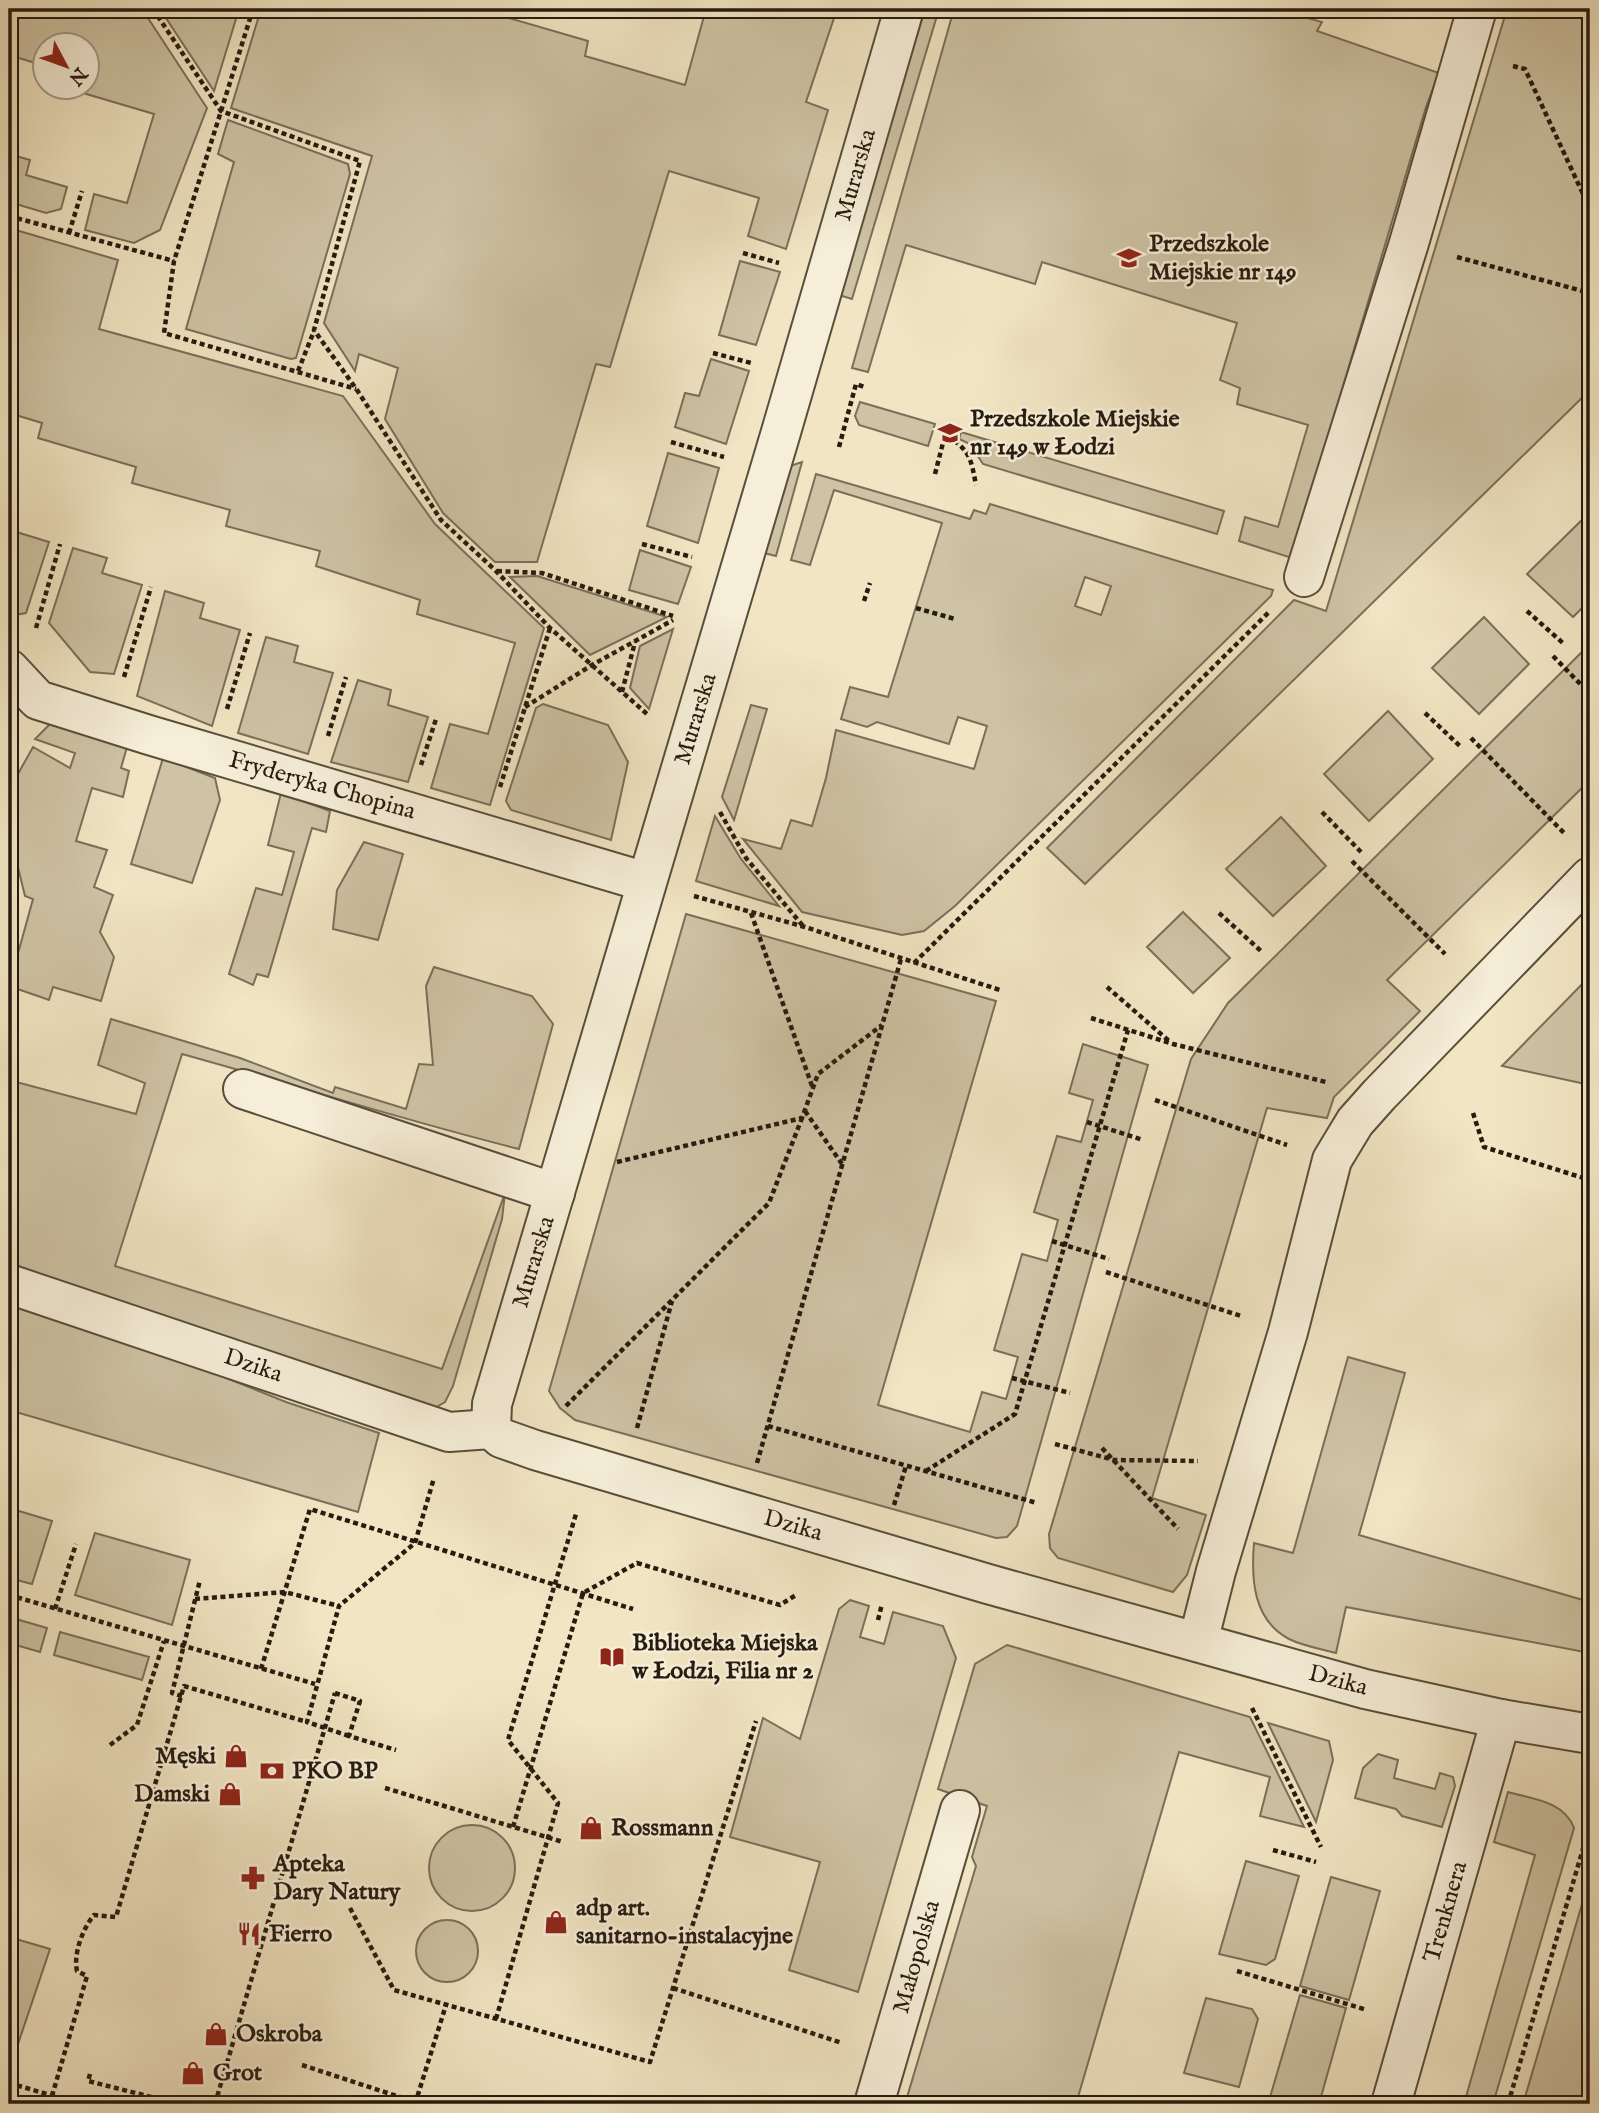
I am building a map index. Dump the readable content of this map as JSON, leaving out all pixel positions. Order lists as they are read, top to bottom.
{
  "streets": {
    "street": [
      "Murarska",
      "Fryderyka Chopina",
      "Dzika",
      "Trenknera",
      "Małopolska"
    ]
  },
  "crossings": [
    ["Murarska", "Fryderyka Chopina"],
    ["Murarska", "Dzika"],
    ["Dzika", "Trenknera"]
  ],
  "places": {
    "school or university": ["Przedszkole Miejskie nr 149", "Przedszkole Miejskie nr 149 w Łodzi"],
    "library": ["Biblioteka Miejska w Łodzi, Filia nr 2"],
    "shop": [
      "Męski",
      "Damski",
      "Rossmann",
      "adp art. sanitarno-instalacyjne",
      "Oskroba",
      "Grot"
    ],
    "bank": ["PKO BP"],
    "pharmacy": ["Apteka Dary Natury"],
    "restaurant": ["Fierro"]
  },
  "north": "bottom right"
}
